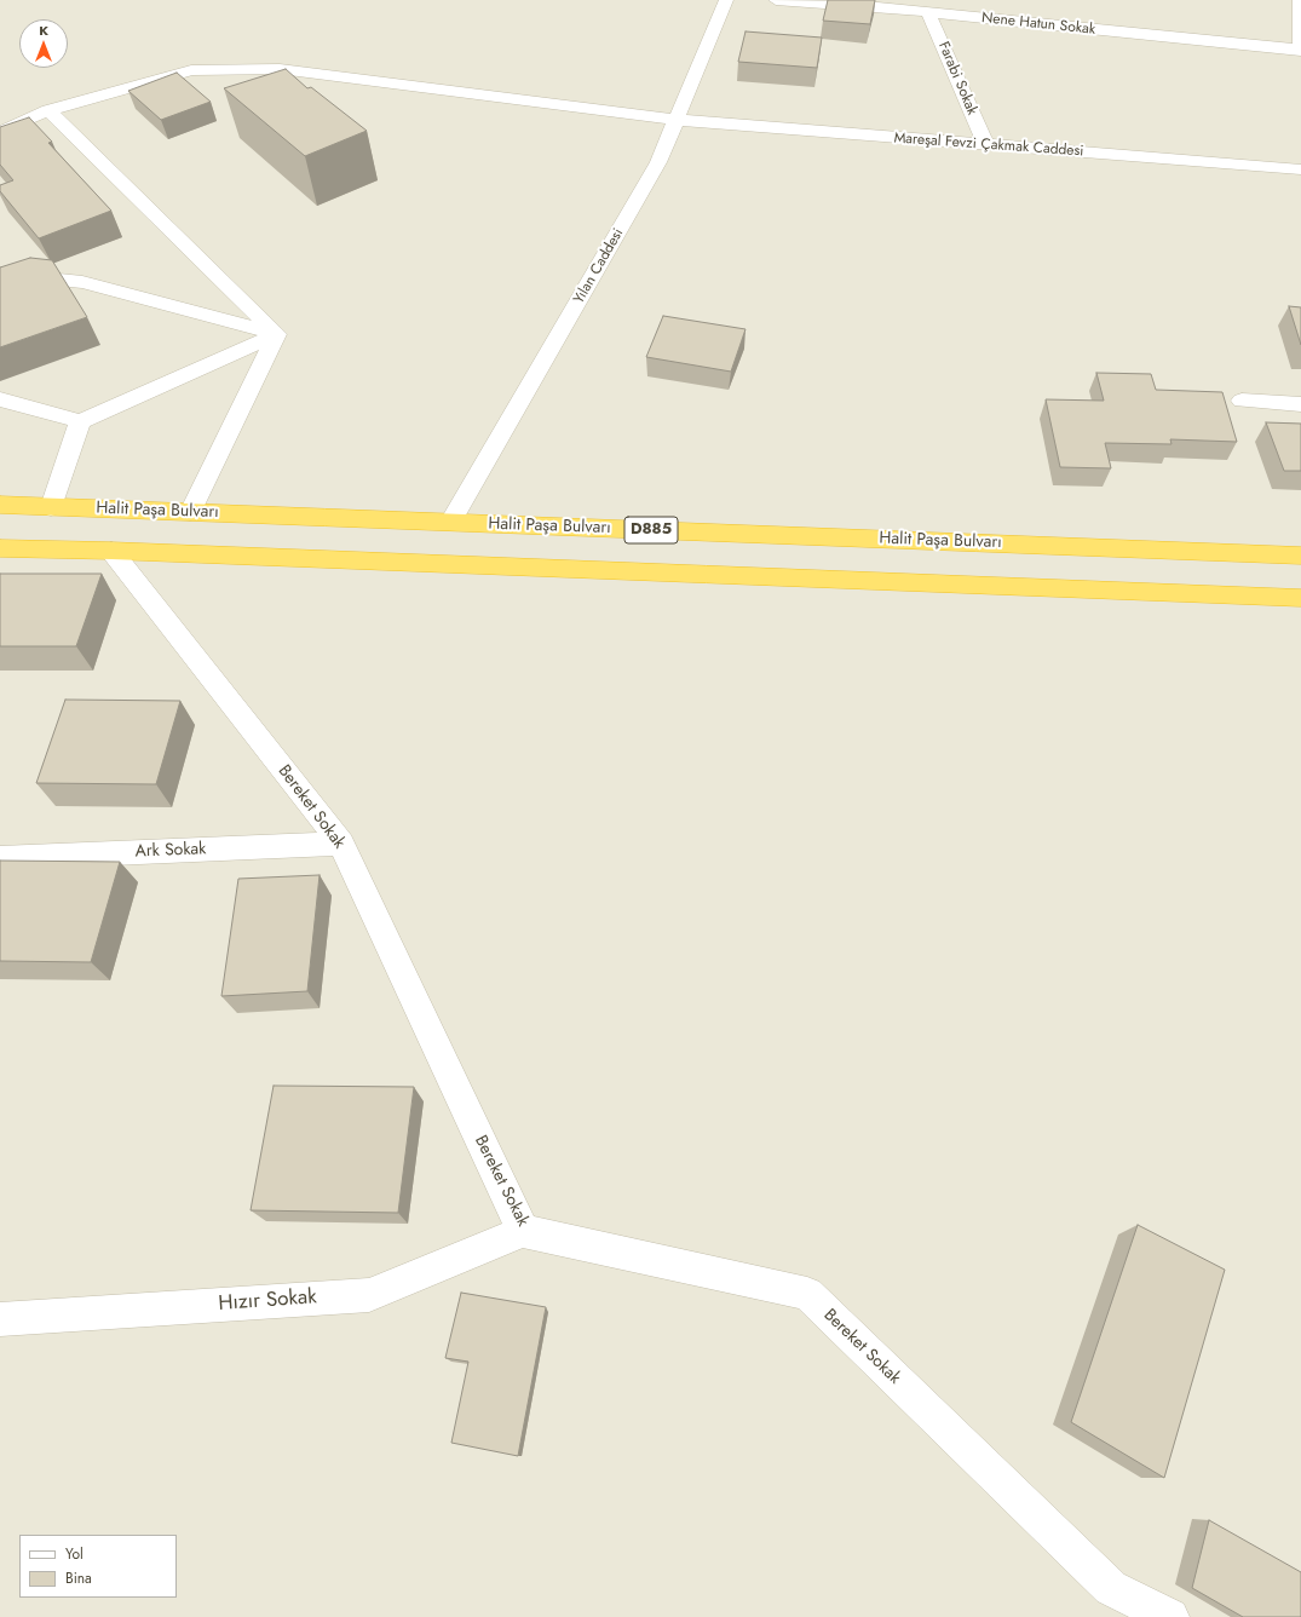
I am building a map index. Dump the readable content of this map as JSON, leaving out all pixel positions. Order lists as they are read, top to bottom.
{
  "streets": {
    "highway": ["Halit Paşa Bulvarı", "D885"],
    "street": [
      "Nene Hatun Sokak",
      "Farabi Sokak",
      "Mareşal Fevzi Çakmak Caddesi",
      "Yılan Caddesi",
      "Bereket Sokak",
      "Ark Sokak",
      "Hızır Sokak"
    ]
  },
  "crossings": [
    ["Nene Hatun Sokak", "Farabi Sokak"],
    ["Farabi Sokak", "Mareşal Fevzi Çakmak Caddesi"],
    ["Mareşal Fevzi Çakmak Caddesi", "Yılan Caddesi"],
    ["Yılan Caddesi", "Halit Paşa Bulvarı"],
    ["Bereket Sokak", "Ark Sokak"],
    ["Bereket Sokak", "Hızır Sokak"]
  ],
  "legend": ["Yol", "Bina"],
  "north": "top"
}
